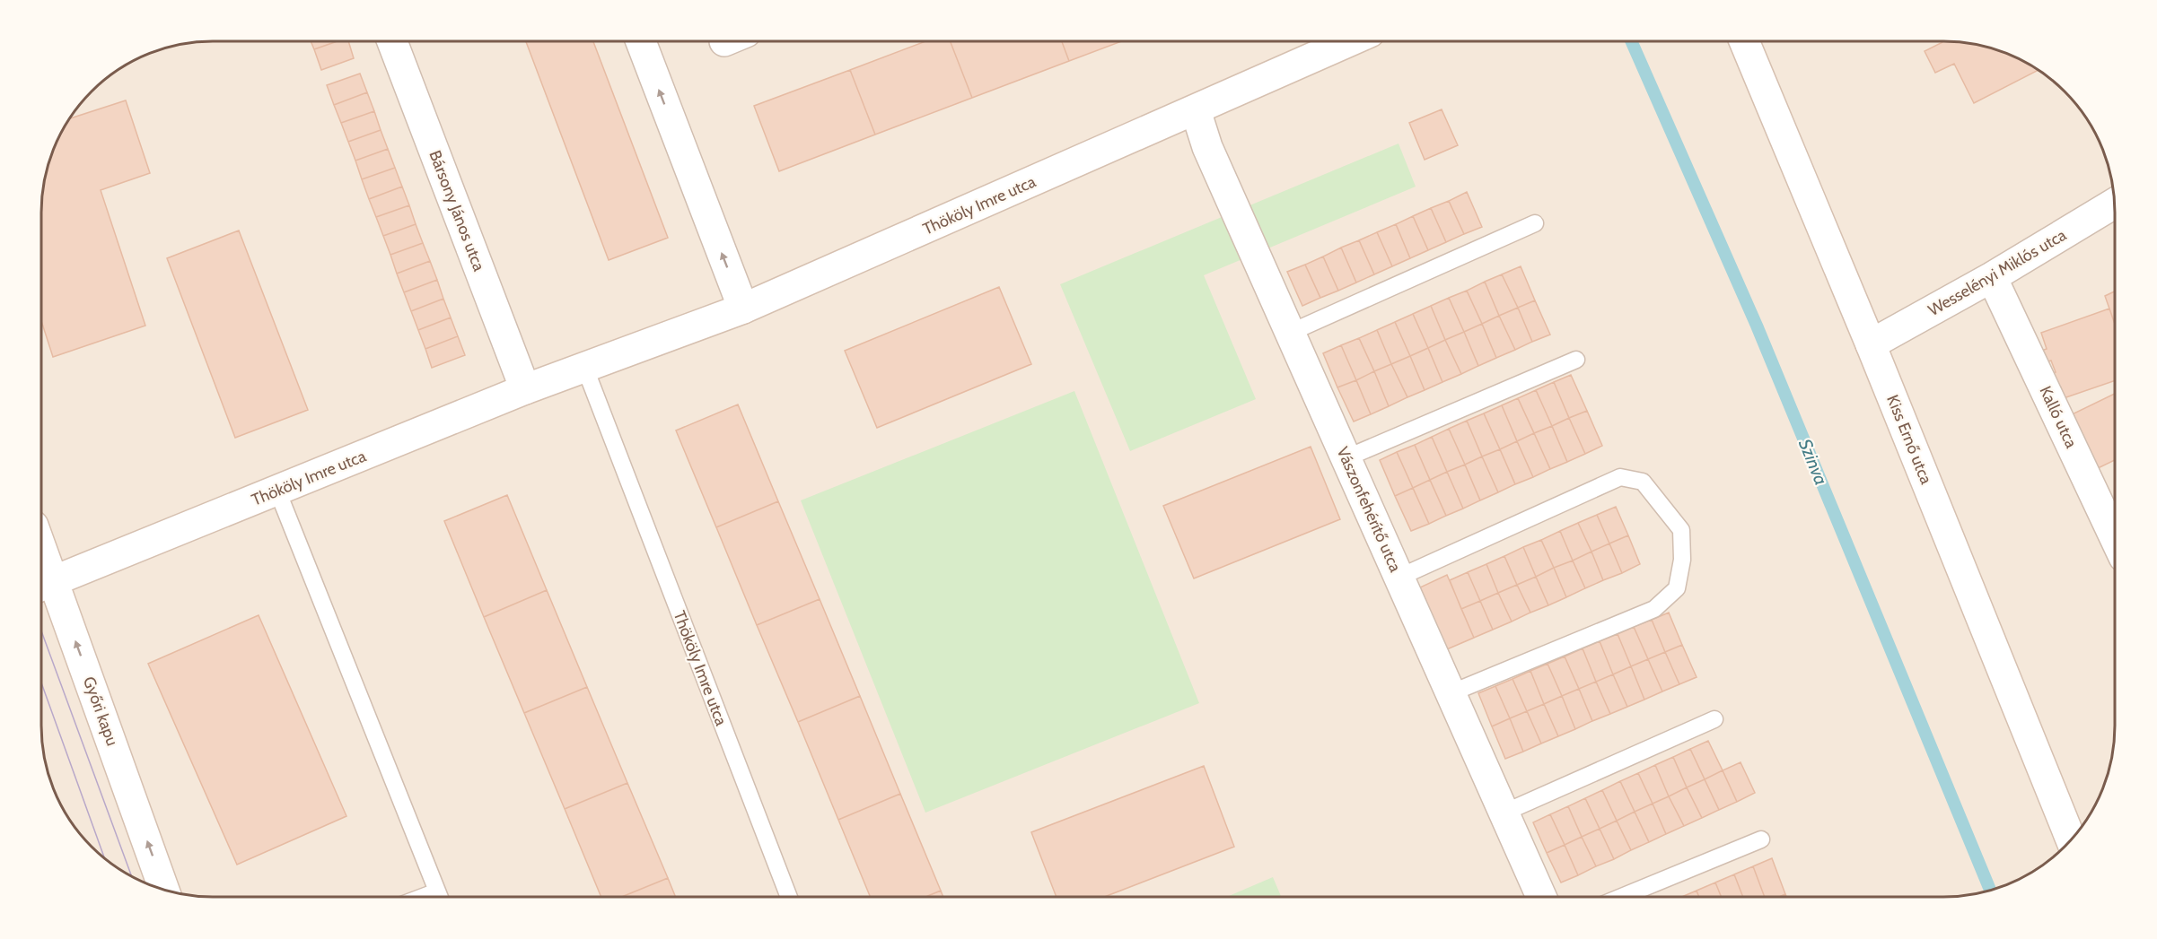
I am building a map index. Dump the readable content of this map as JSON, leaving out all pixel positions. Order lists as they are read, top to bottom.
{
  "streets": {
    "street": [
      "Thököly Imre utca",
      "Bársony János utca",
      "Wesselényi Miklós utca",
      "Kalló utca",
      "Kiss Ernő utca",
      "Vászonfehérítő utca",
      "Győri kapu"
    ]
  },
  "crossings": [
    ["Thököly Imre utca", "Bársony János utca"],
    ["Thököly Imre utca", "Vászonfehérítő utca"],
    ["Thököly Imre utca", "Győri kapu"],
    ["Wesselényi Miklós utca", "Kalló utca"],
    ["Wesselényi Miklós utca", "Kiss Ernő utca"]
  ],
  "one_way": ["Győri kapu"],
  "water": ["Szinva"]
}
